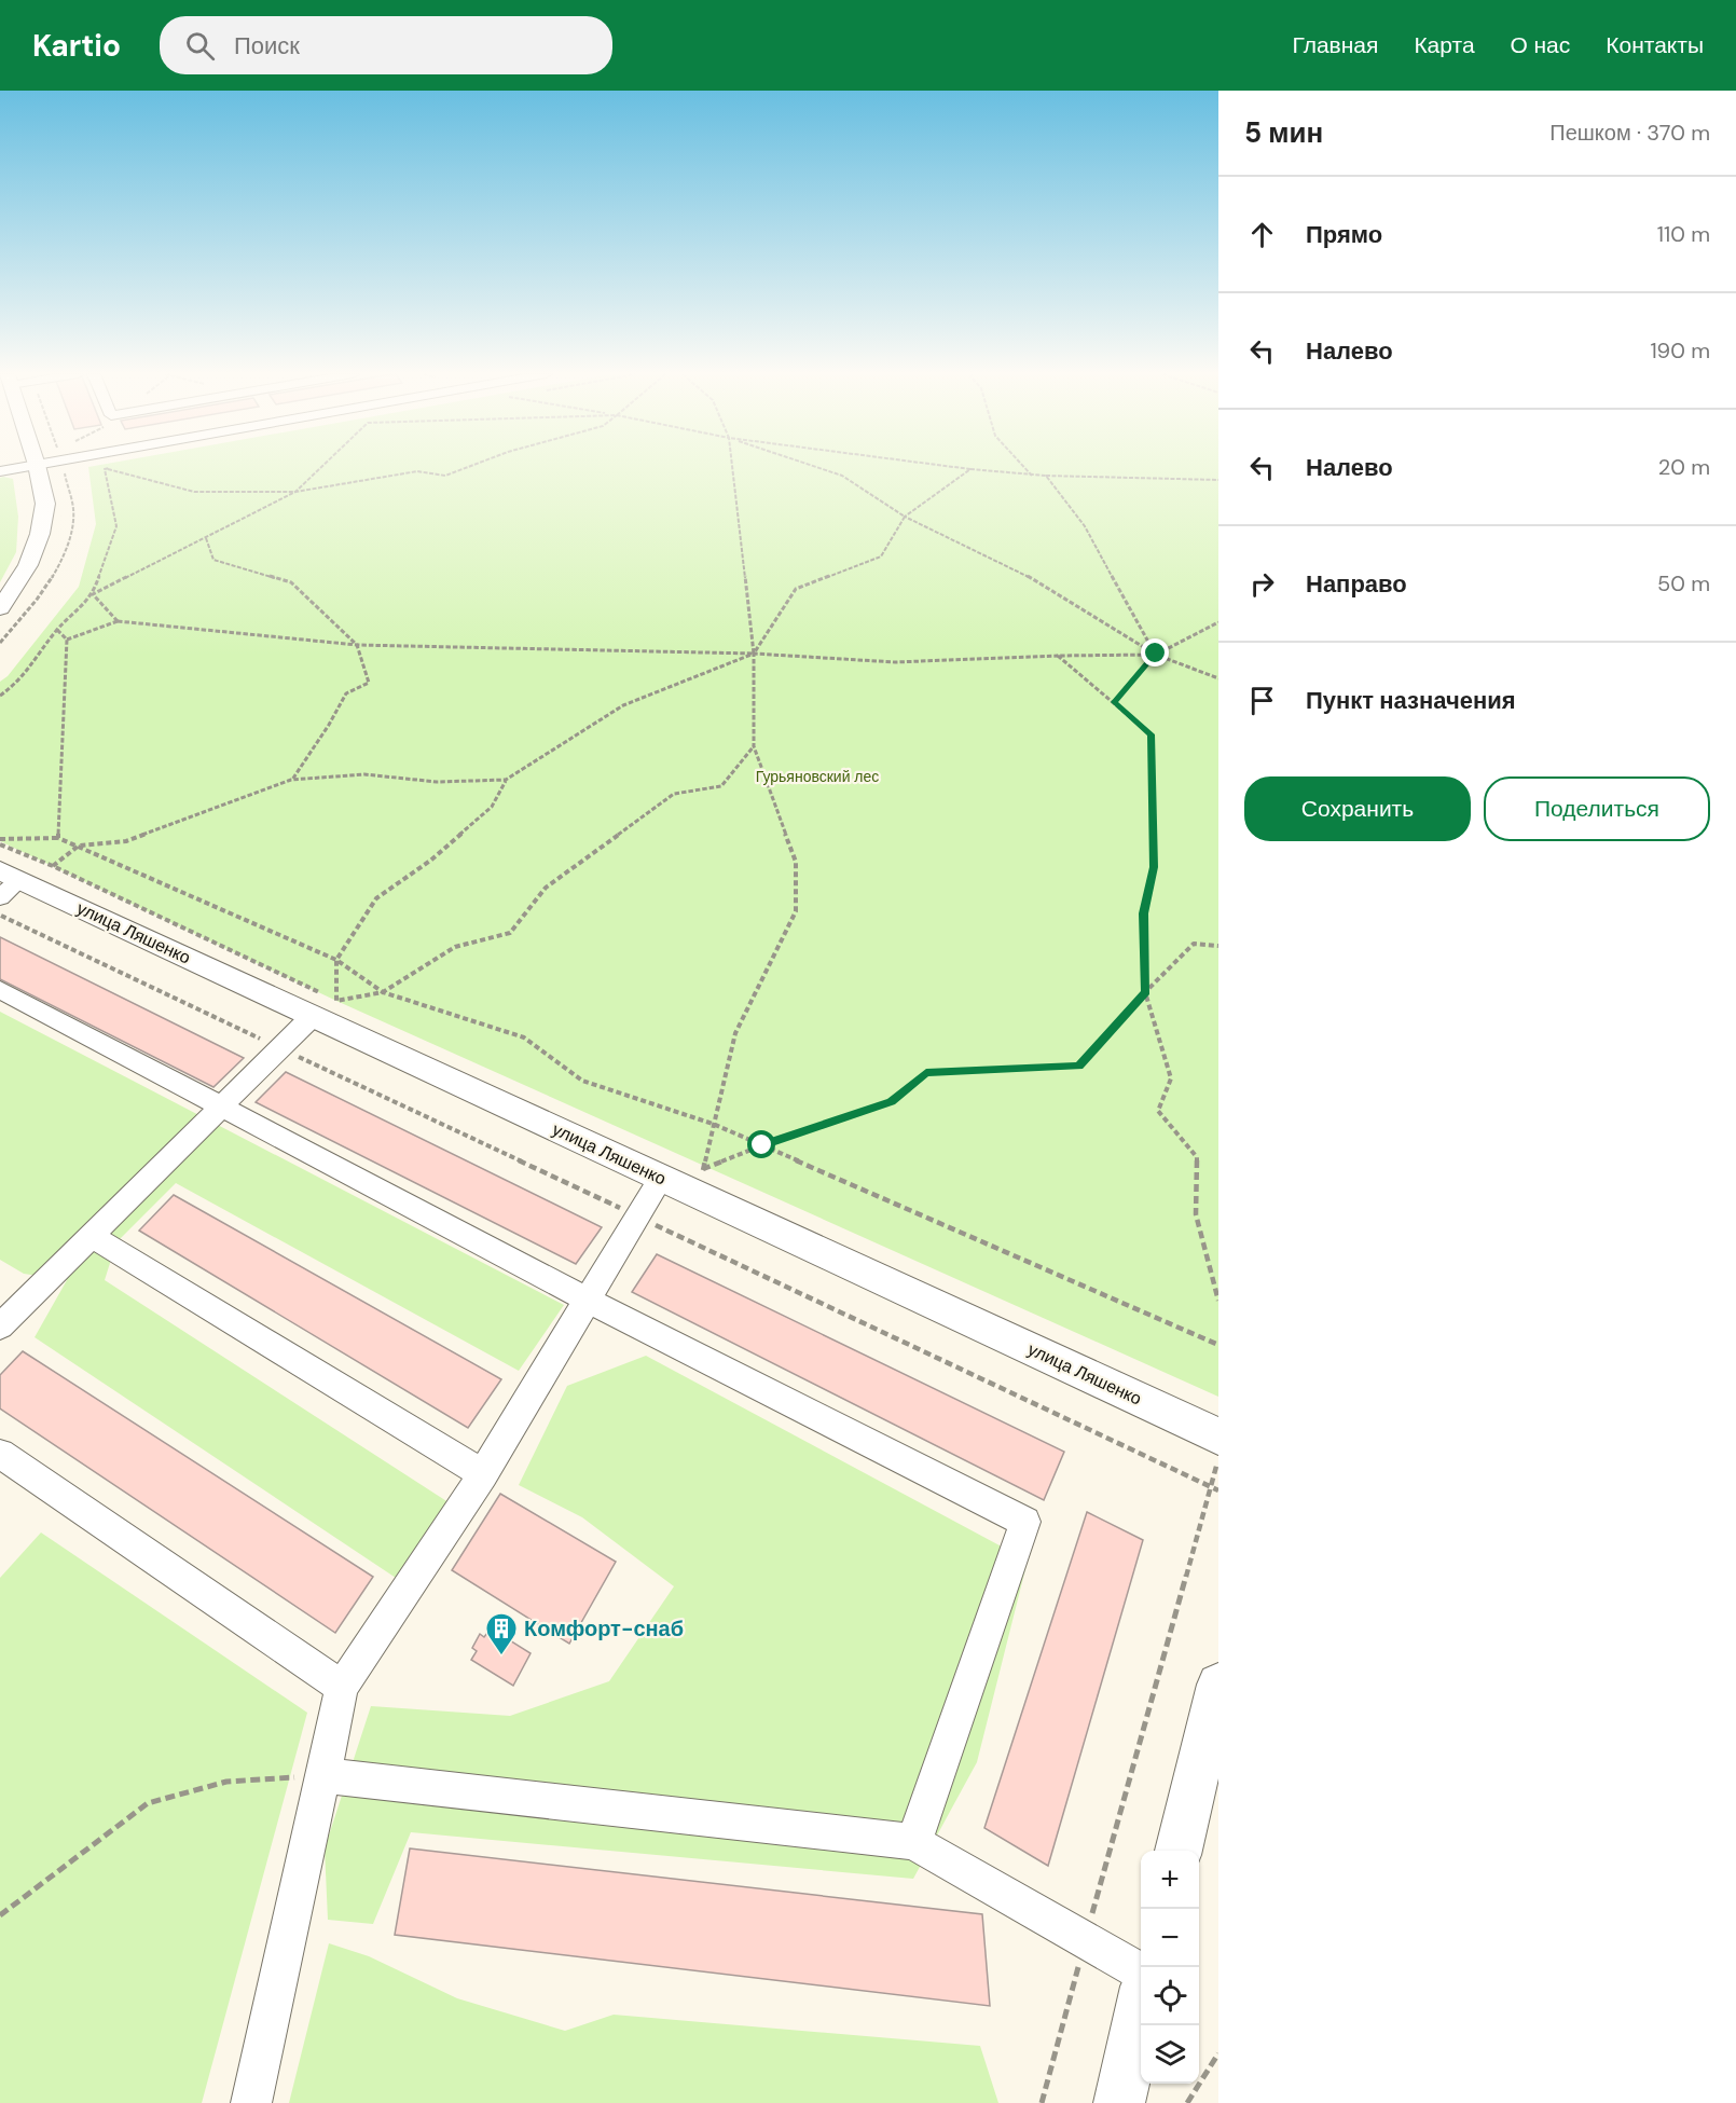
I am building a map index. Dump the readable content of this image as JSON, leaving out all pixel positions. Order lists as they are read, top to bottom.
{
  "streets": {
    "main road": ["улица Ляшенко"]
  },
  "parks": ["Гурьяновский лес"],
  "places": {
    "building": ["Комфорт-снаб"]
  },
  "page": {
    "header": "Kartio",
    "search": "Поиск",
    "nav": [
      "Главная",
      "Карта",
      "О нас",
      "Контакты"
    ],
    "heading": ["5 мин", "Пешком · 370 m"],
    "list": [
      ["Прямо", "110 m"],
      ["Налево", "190 m"],
      ["Налево", "20 m"],
      ["Направо", "50 m"],
      "Пункт назначения"
    ],
    "buttons": ["Сохранить", "Поделиться"],
    "map_buttons": ["+", "−"]
  }
}
